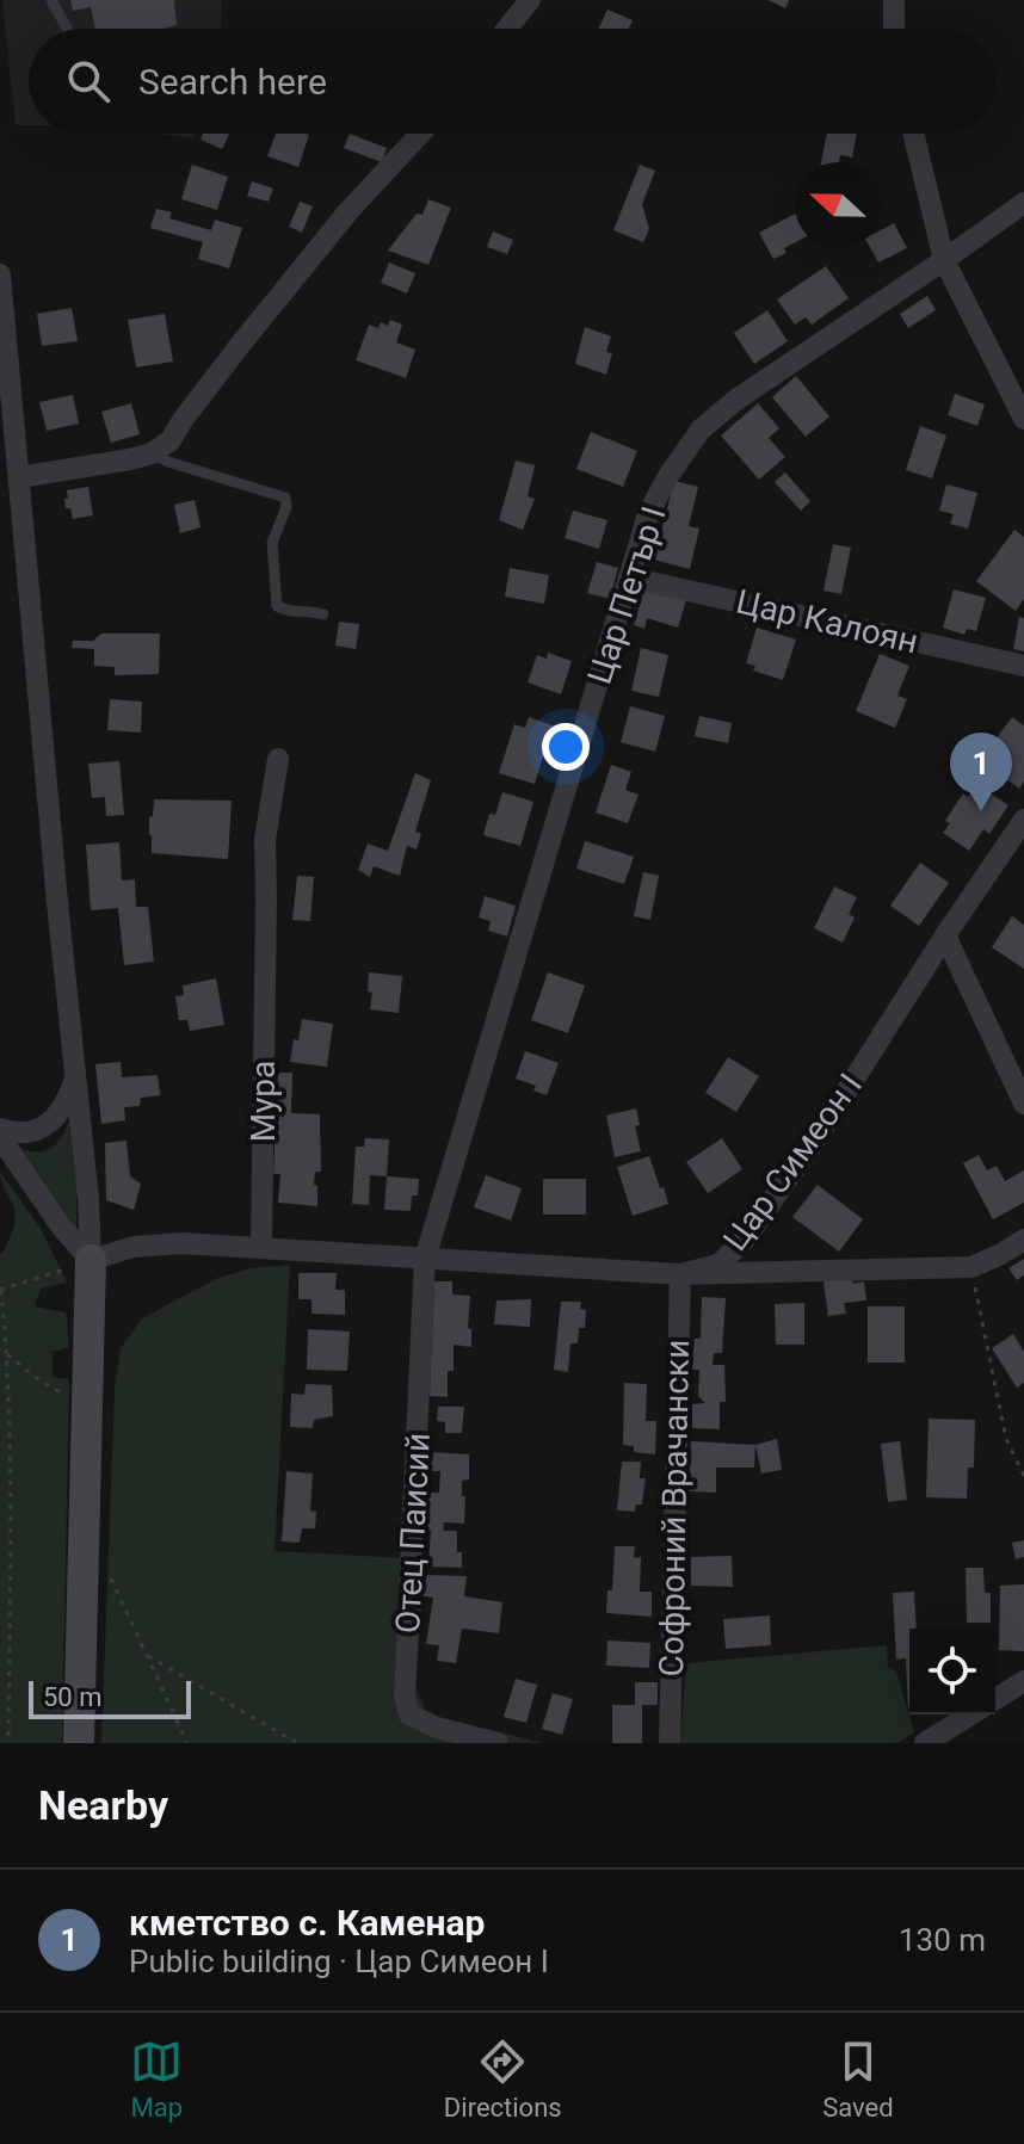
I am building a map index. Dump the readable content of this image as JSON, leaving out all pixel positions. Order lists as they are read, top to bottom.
{
  "streets": {
    "street": [
      "Цар Петър I",
      "Цар Калоян",
      "Мура",
      "Цар Симеон I",
      "Софроний Врачански",
      "Отец Паисий"
    ]
  },
  "crossings": [
    ["Цар Петър I", "Цар Калоян"],
    ["Цар Петър I", "Цар Симеон I"],
    ["Цар Петър I", "Отец Паисий"],
    ["Мура", "Цар Симеон I"],
    ["Цар Симеон I", "Софроний Врачански"],
    ["Цар Симеон I", "Отец Паисий"]
  ],
  "scale_bar": "50 m",
  "north": "left",
  "page": {
    "search": "Search here",
    "pins": "1",
    "scale": "50 m",
    "heading": "Nearby",
    "list": [
      {
        "mark": "1",
        "name": "кметство с. Каменар",
        "note": "Public building · Цар Симеон I",
        "value": "130 m"
      }
    ],
    "nav": ["Map", "Directions", "Saved"]
  }
}
